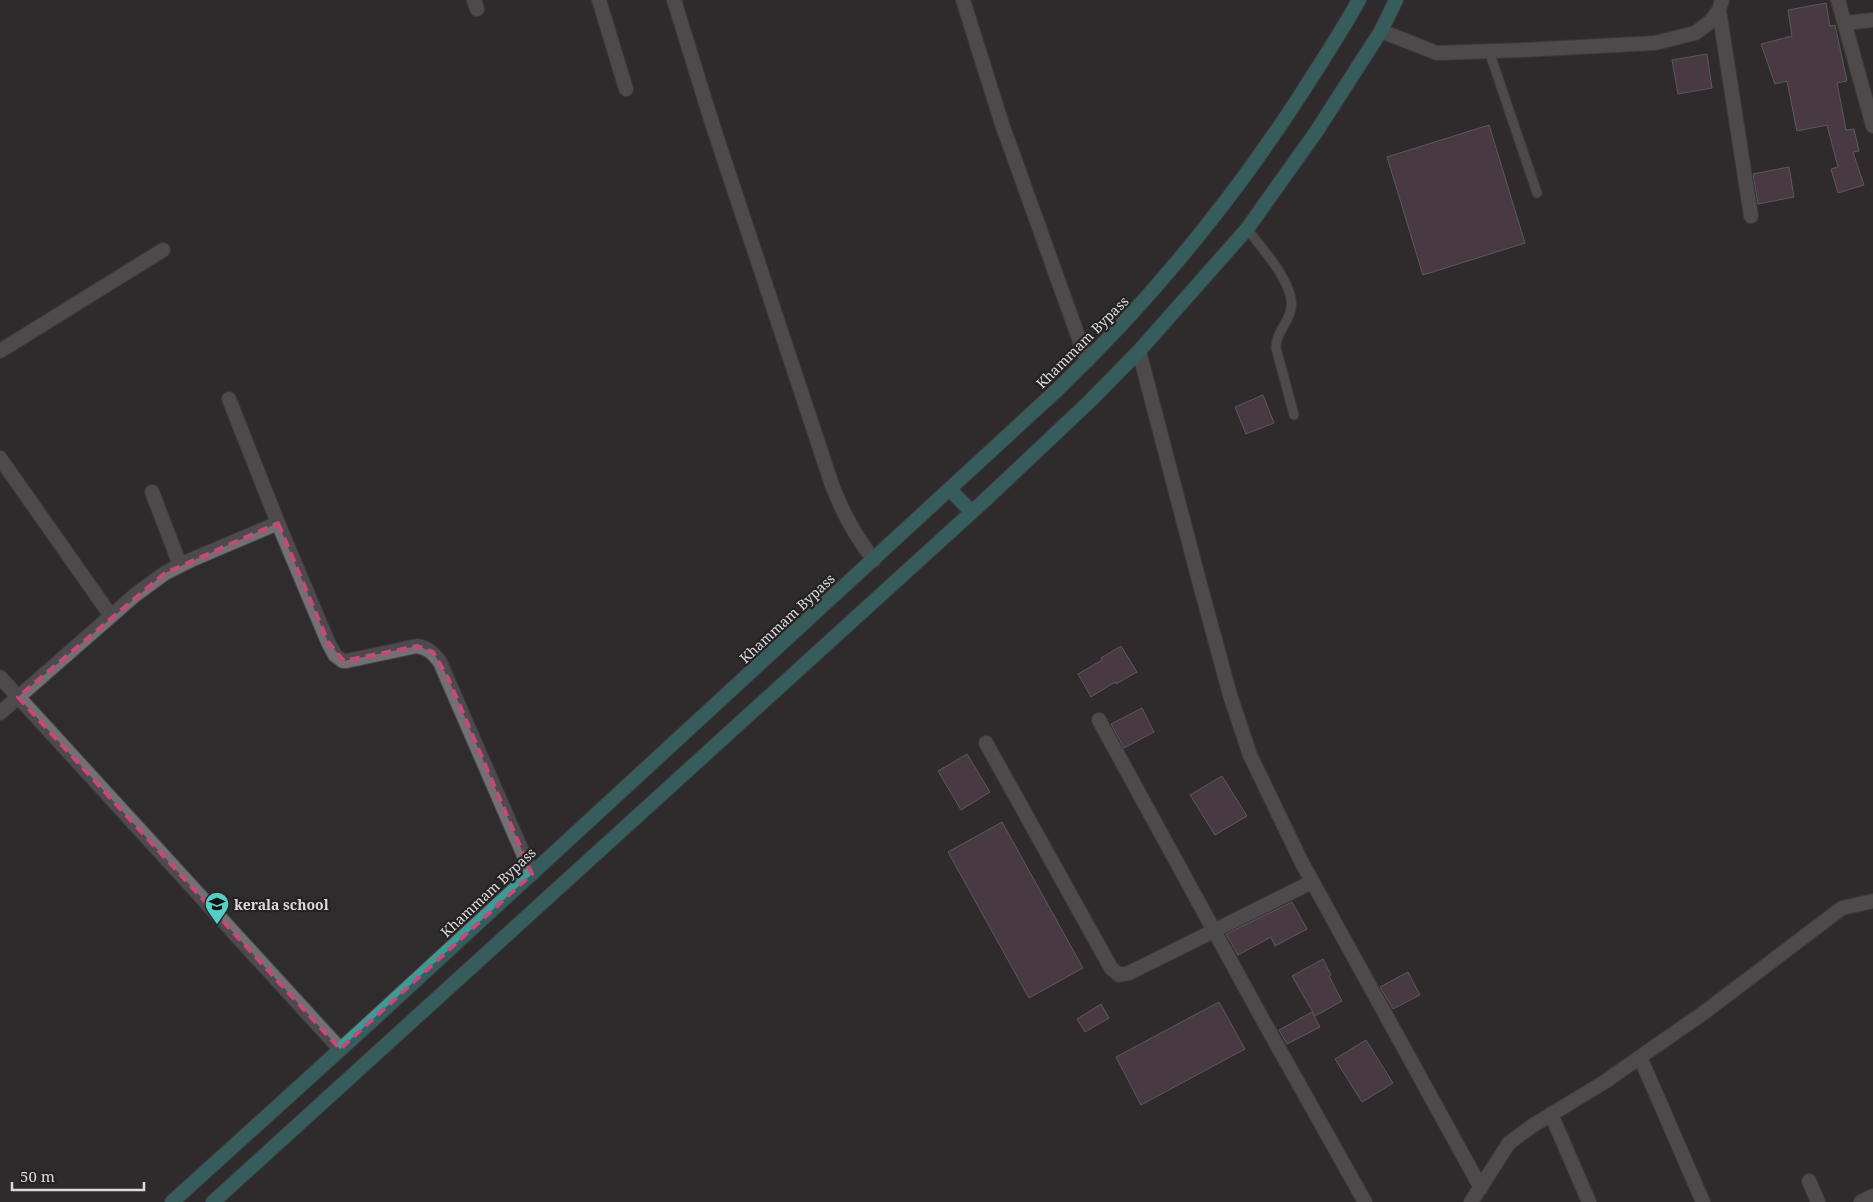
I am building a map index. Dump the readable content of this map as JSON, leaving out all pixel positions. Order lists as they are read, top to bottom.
{
  "streets": {
    "highway": ["Khammam Bypass"]
  },
  "places": {
    "school or university": ["kerala school"]
  },
  "scale_bar": "50 m"
}
